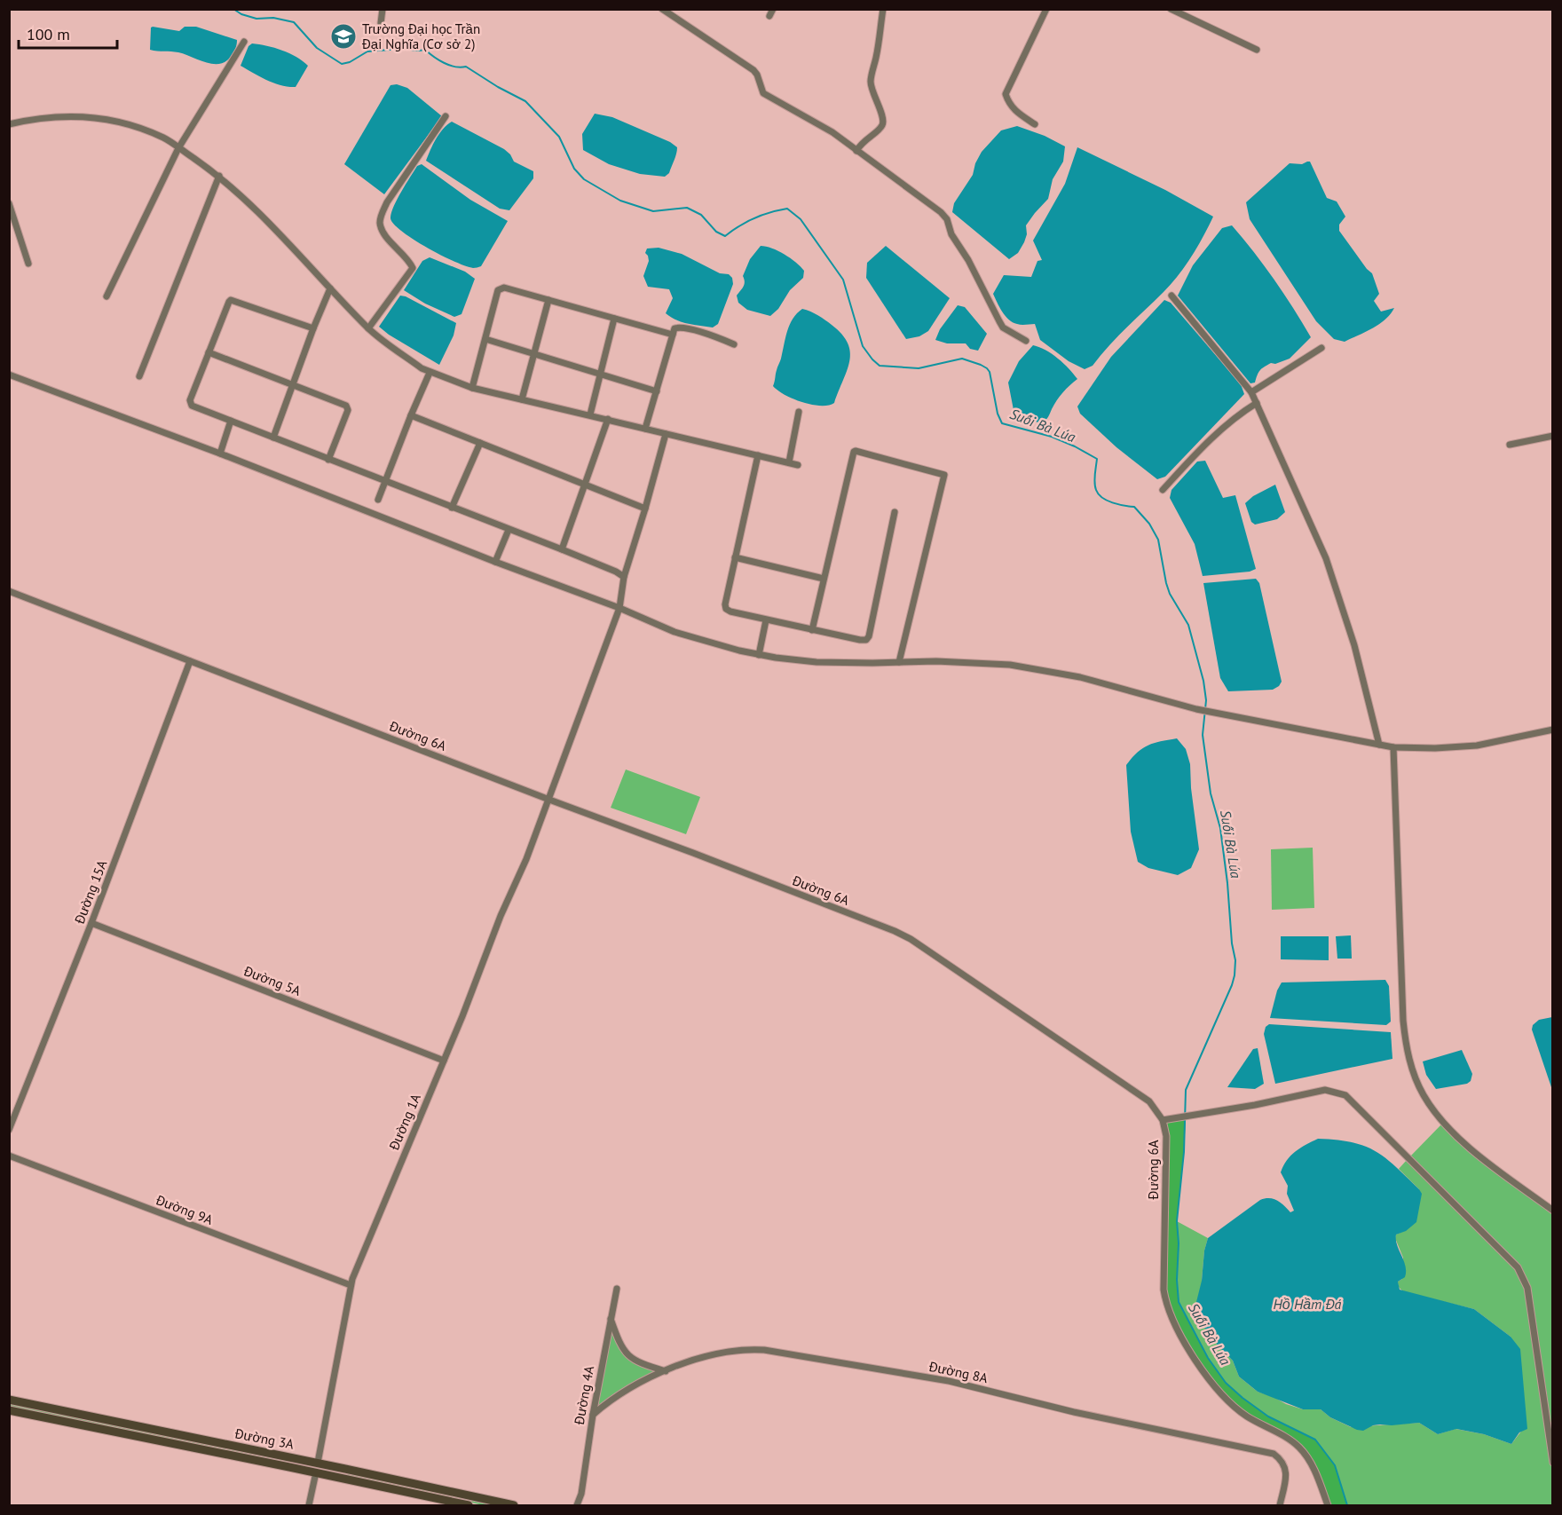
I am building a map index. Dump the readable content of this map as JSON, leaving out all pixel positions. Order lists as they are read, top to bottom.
{
  "streets": {
    "street": [
      "Đường 6A",
      "Đường 15A",
      "Đường 5A",
      "Đường 1A",
      "Đường 9A",
      "Đường 8A",
      "Đường 4A",
      "Đường 3A"
    ]
  },
  "crossings": [
    ["Đường 6A", "Đường 15A"],
    ["Đường 6A", "Đường 1A"],
    ["Đường 15A", "Đường 5A"],
    ["Đường 5A", "Đường 1A"],
    ["Đường 1A", "Đường 9A"],
    ["Đường 1A", "Đường 3A"],
    ["Đường 8A", "Đường 4A"]
  ],
  "water": ["Suối Bà Lúa", "Hồ Hầm Đá"],
  "places": {
    "school or university": ["Trường Đại học Trần Đại Nghĩa (Cơ sở 2)"]
  },
  "scale_bar": "100 m"
}
